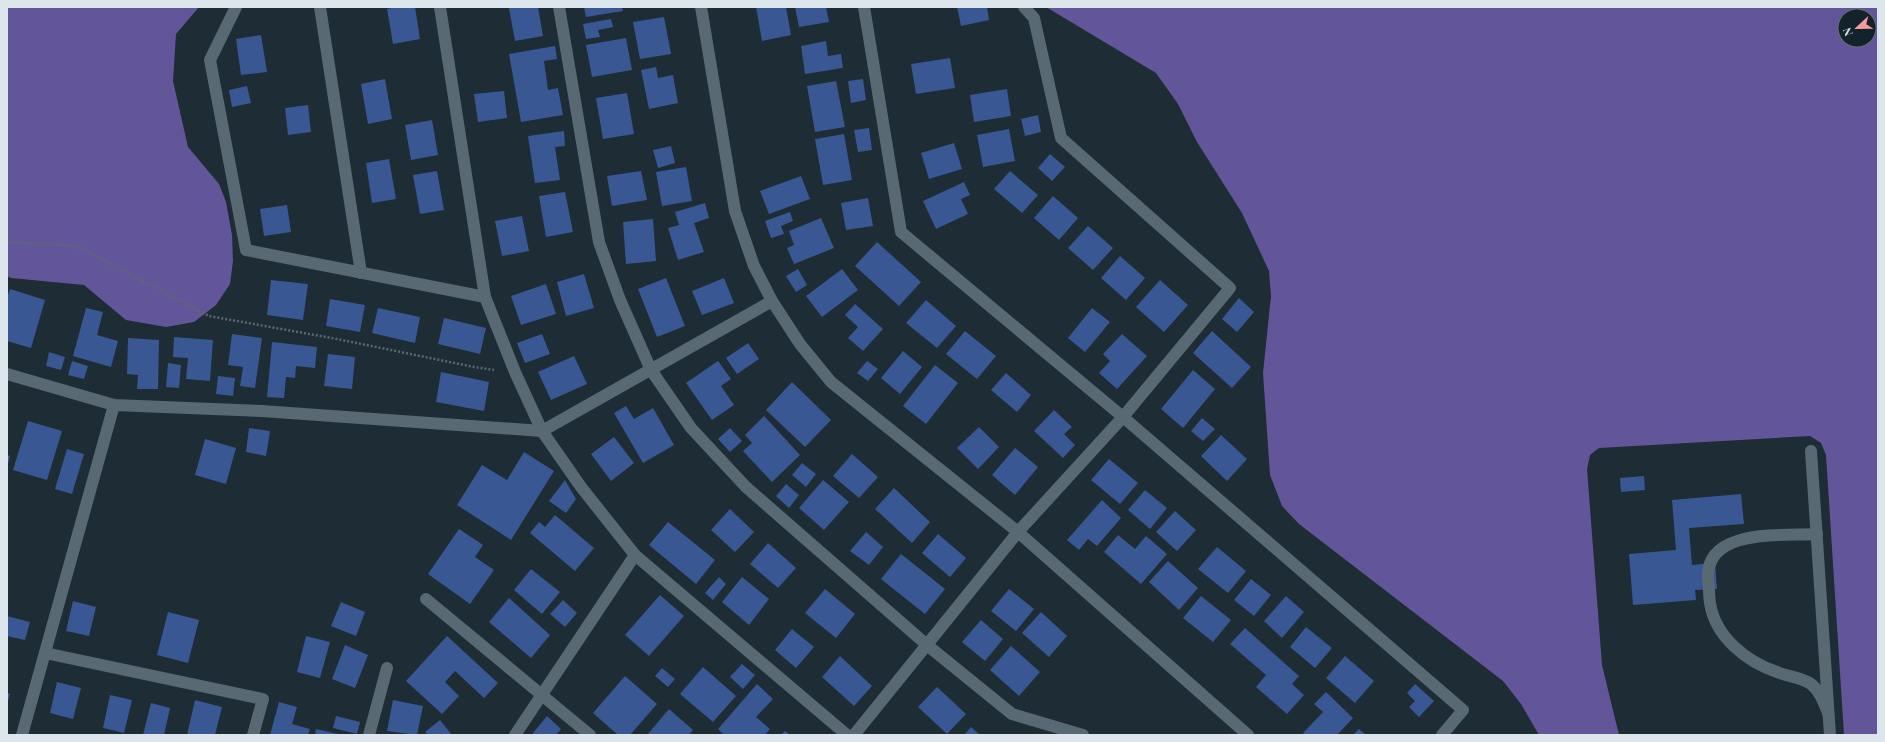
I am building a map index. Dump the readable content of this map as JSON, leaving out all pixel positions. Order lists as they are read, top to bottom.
{
  "north": "left"
}
